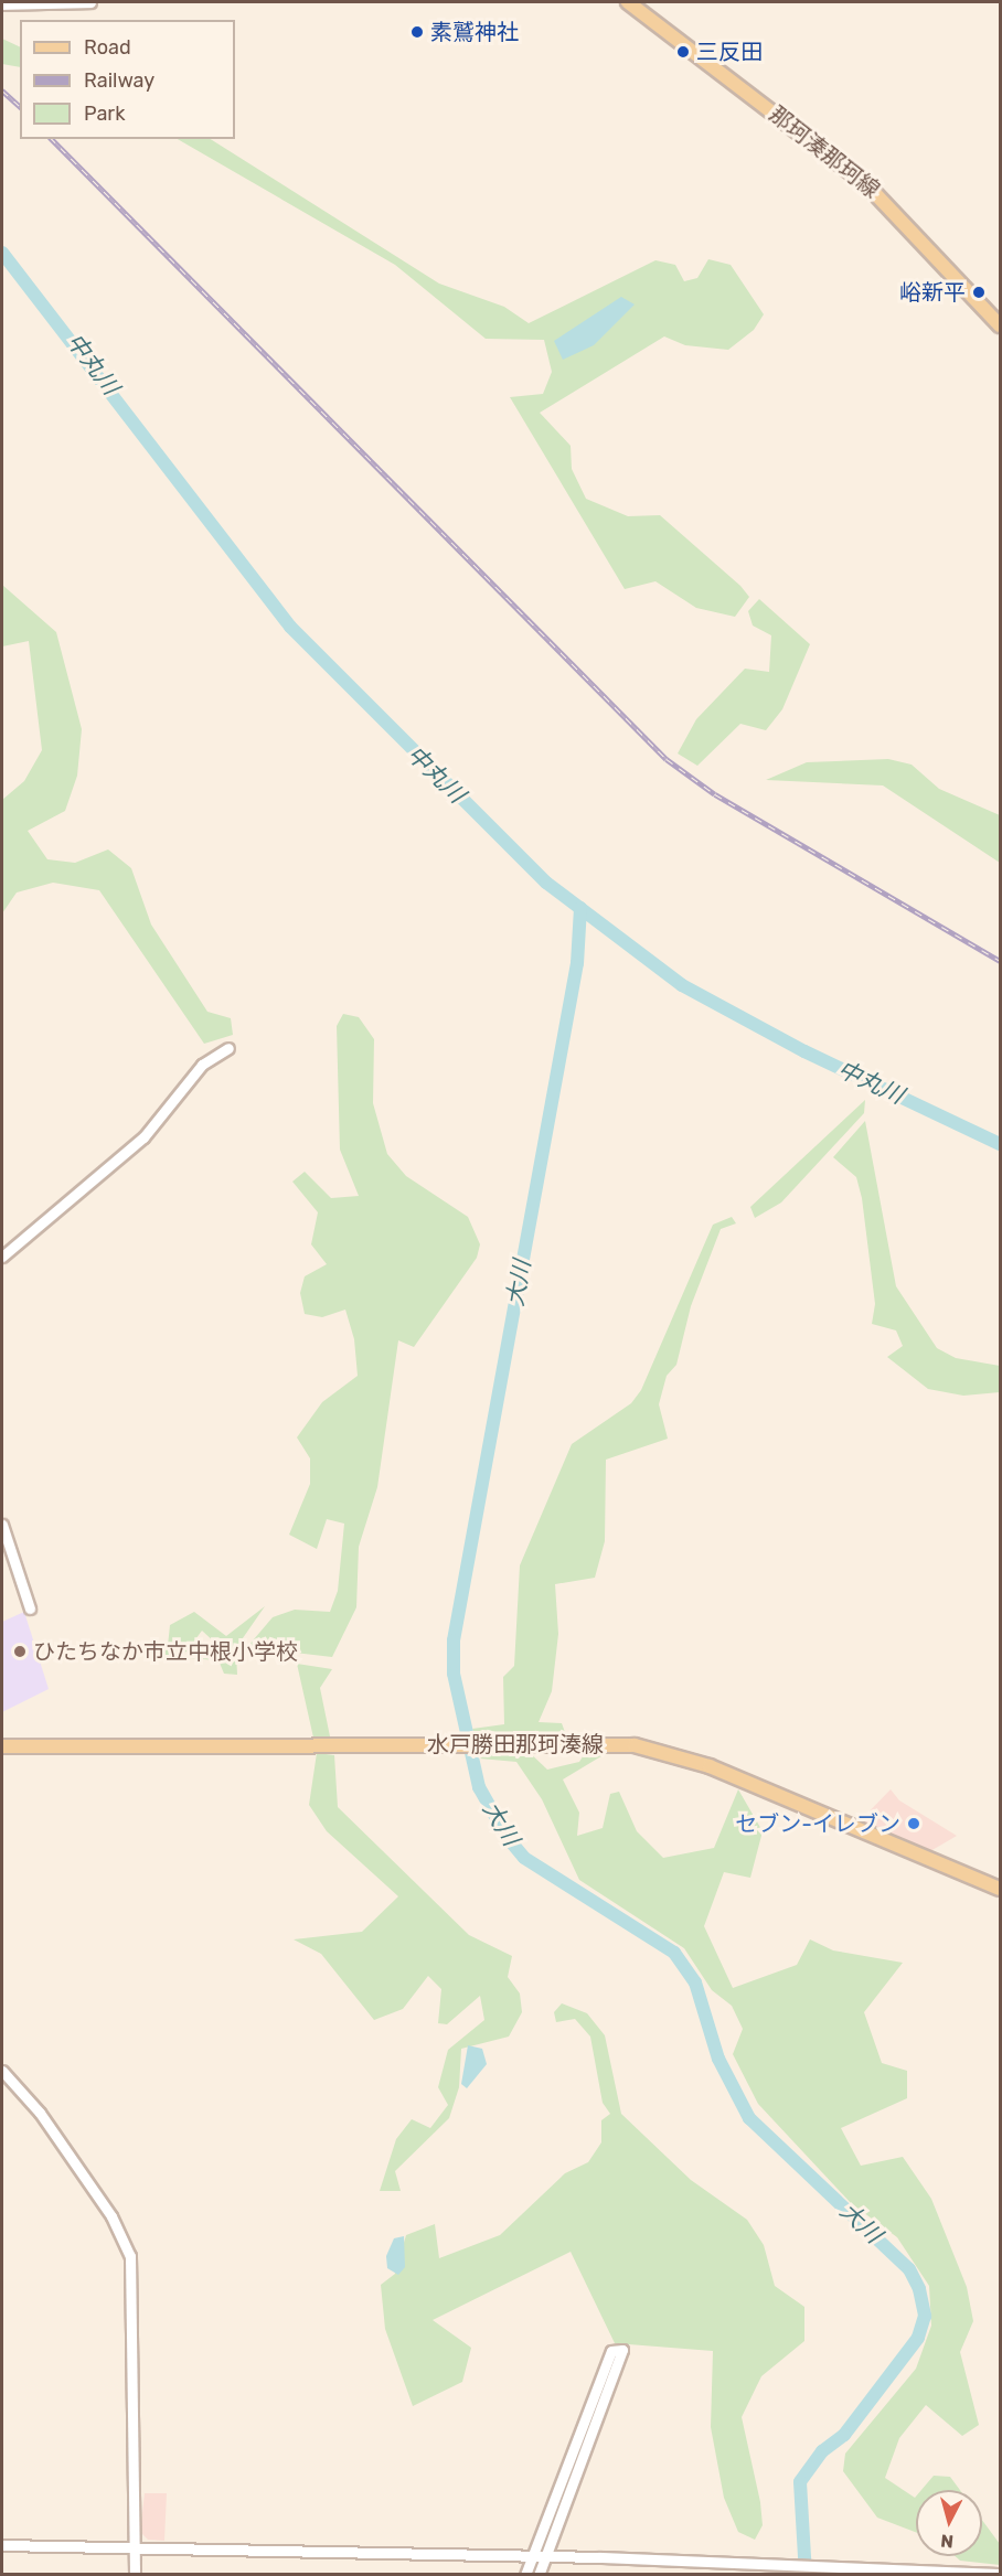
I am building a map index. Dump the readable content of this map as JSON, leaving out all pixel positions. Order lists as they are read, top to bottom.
{
  "streets": {
    "main road": ["那珂湊那珂線", "水戸勝田那珂湊線"]
  },
  "water": ["中丸川", "大川"],
  "places": [
    "素鷲神社",
    "三反田",
    "峪新平",
    "ひたちなか市立中根小学校",
    "セブン-イレブン"
  ],
  "legend": ["Road", "Railway", "Park"],
  "north": "bottom"
}
